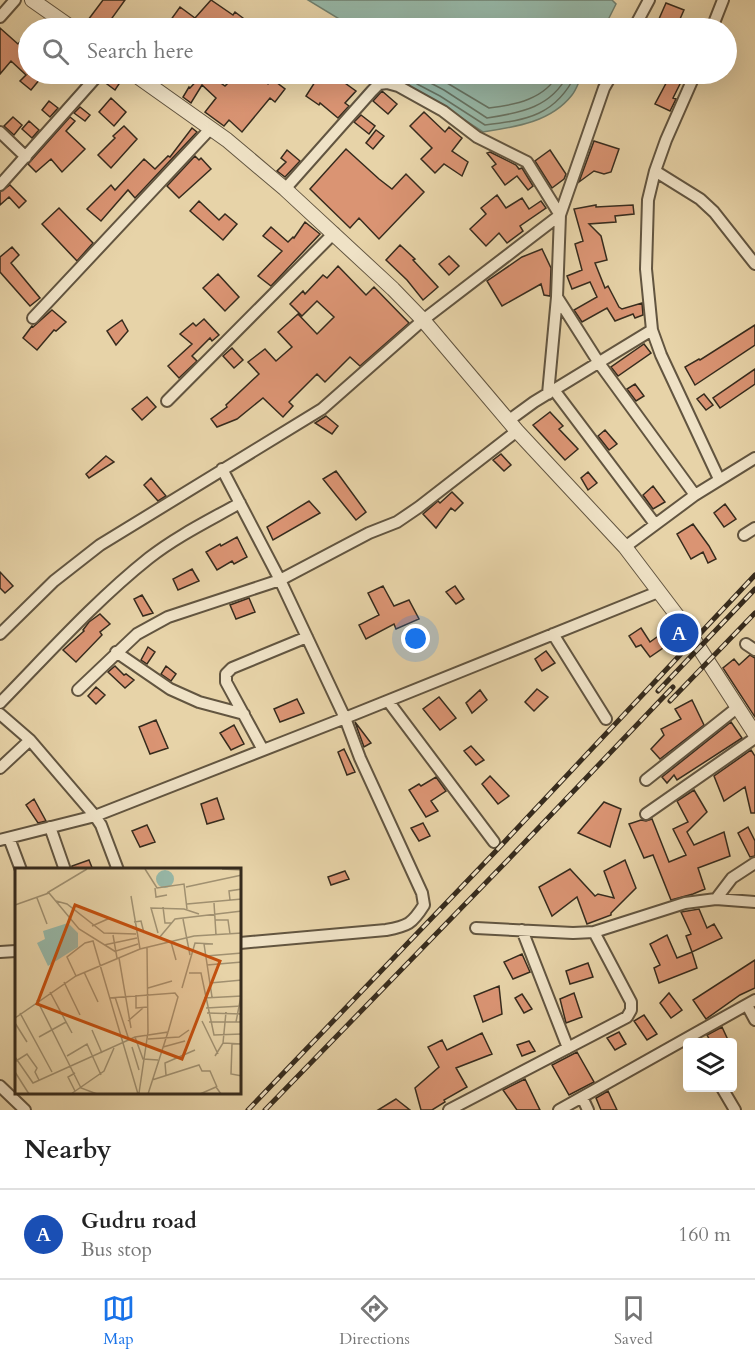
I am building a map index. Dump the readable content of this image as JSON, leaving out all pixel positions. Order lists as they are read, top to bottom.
{
  "page": {
    "search": "Search here",
    "pins": "A",
    "heading": "Nearby",
    "list": [
      {
        "mark": "A",
        "name": "Gudru road",
        "note": "Bus stop",
        "value": "160 m"
      }
    ],
    "nav": ["Map", "Directions", "Saved"]
  }
}
